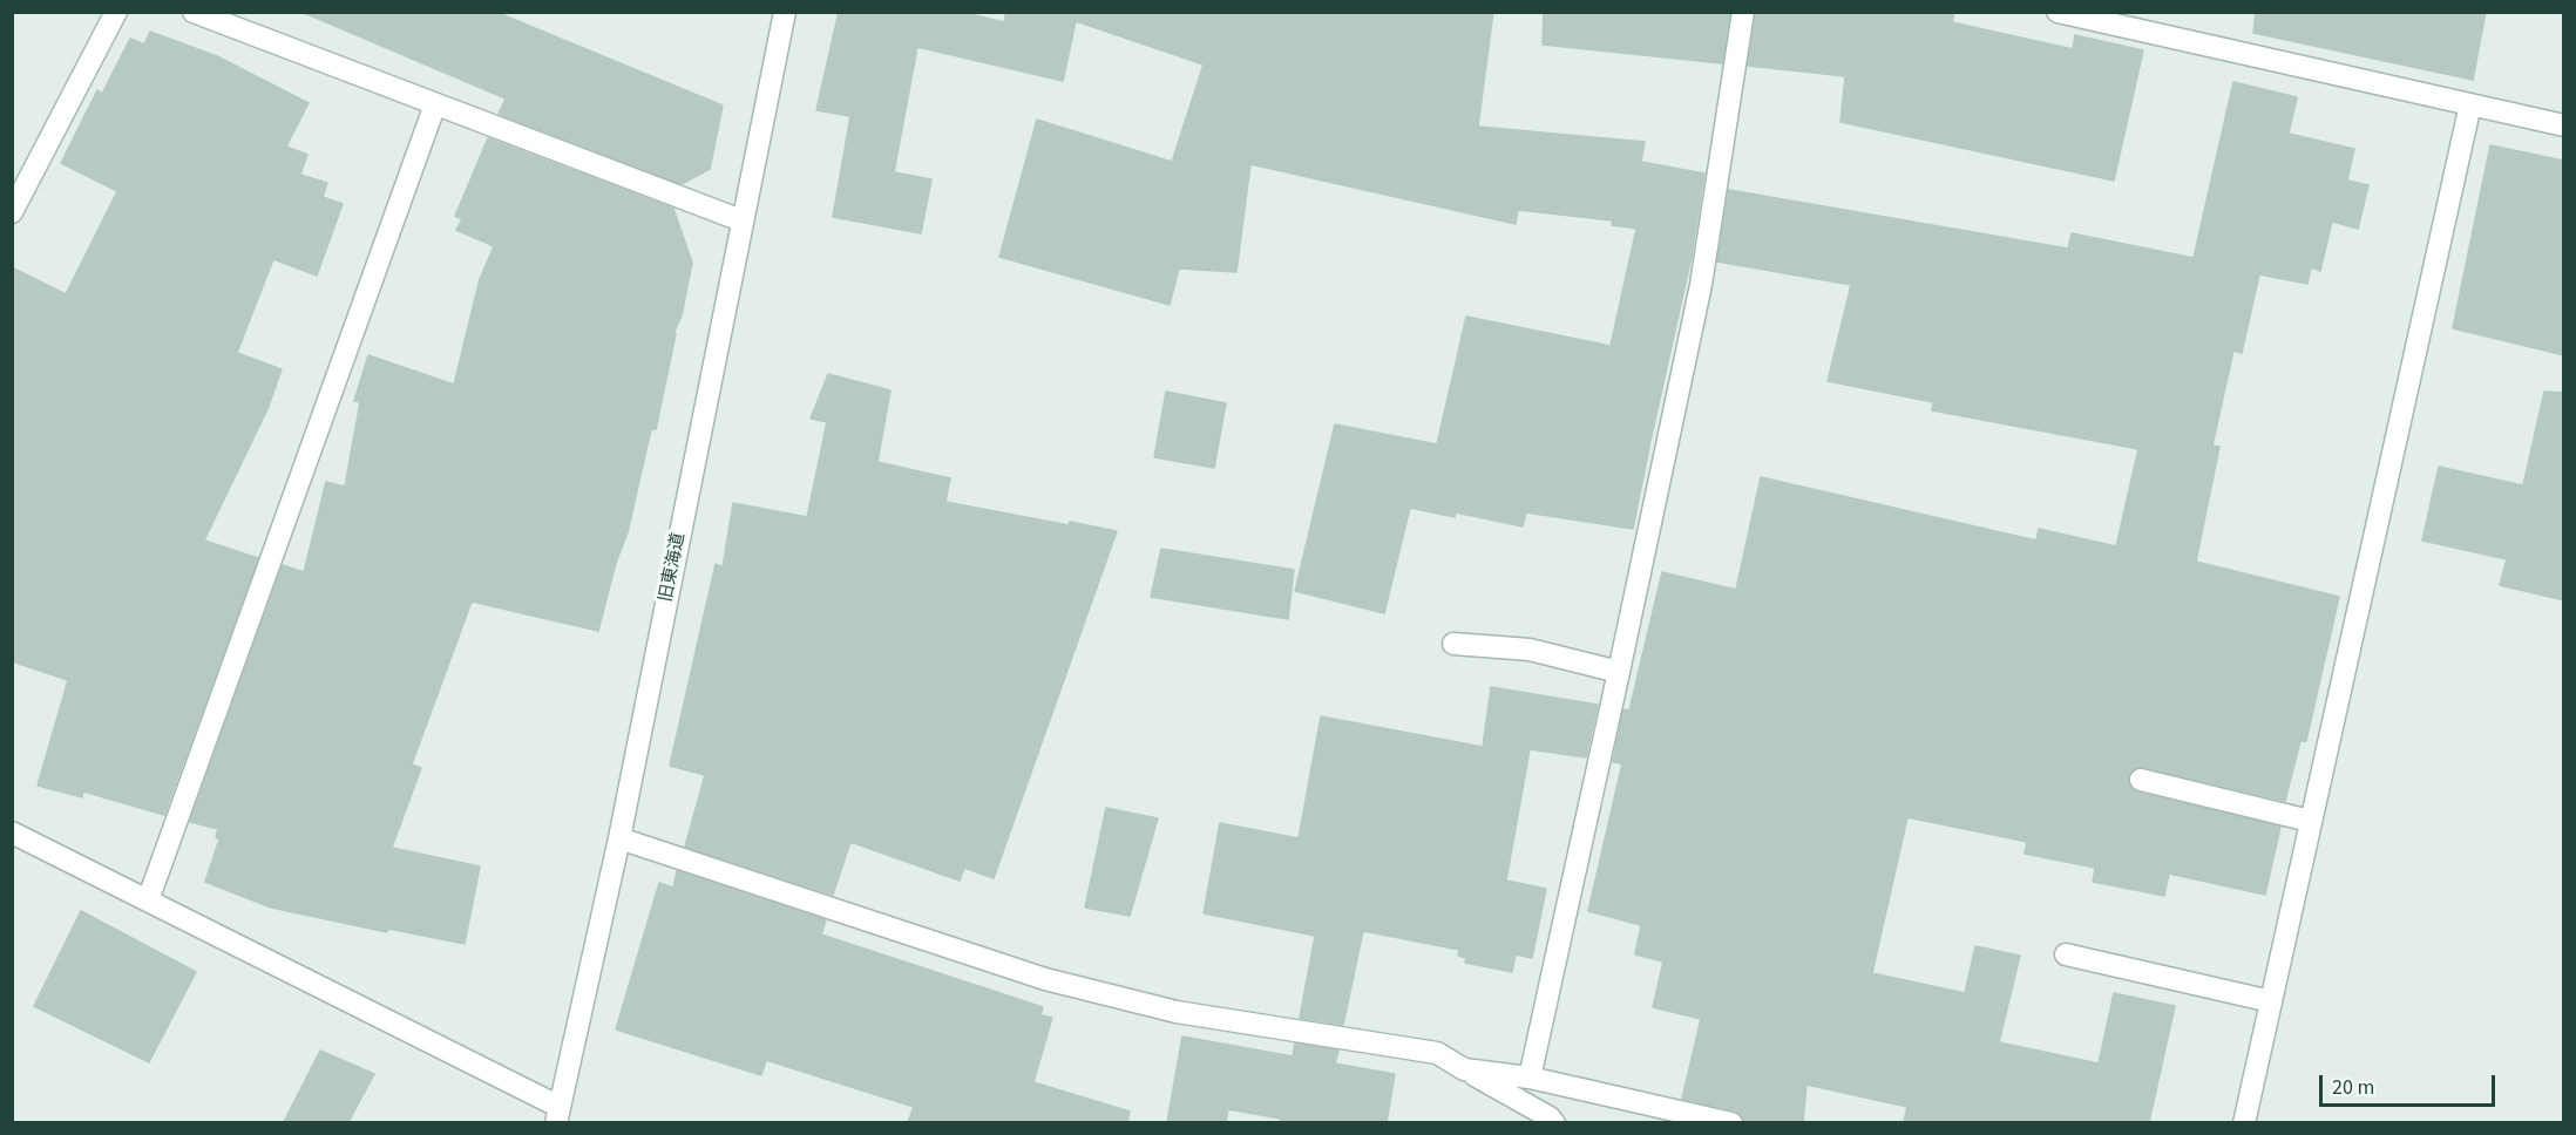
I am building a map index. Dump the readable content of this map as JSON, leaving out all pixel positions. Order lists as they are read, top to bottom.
{
  "streets": {
    "street": ["旧東海道"]
  },
  "scale_bar": "20 m"
}
